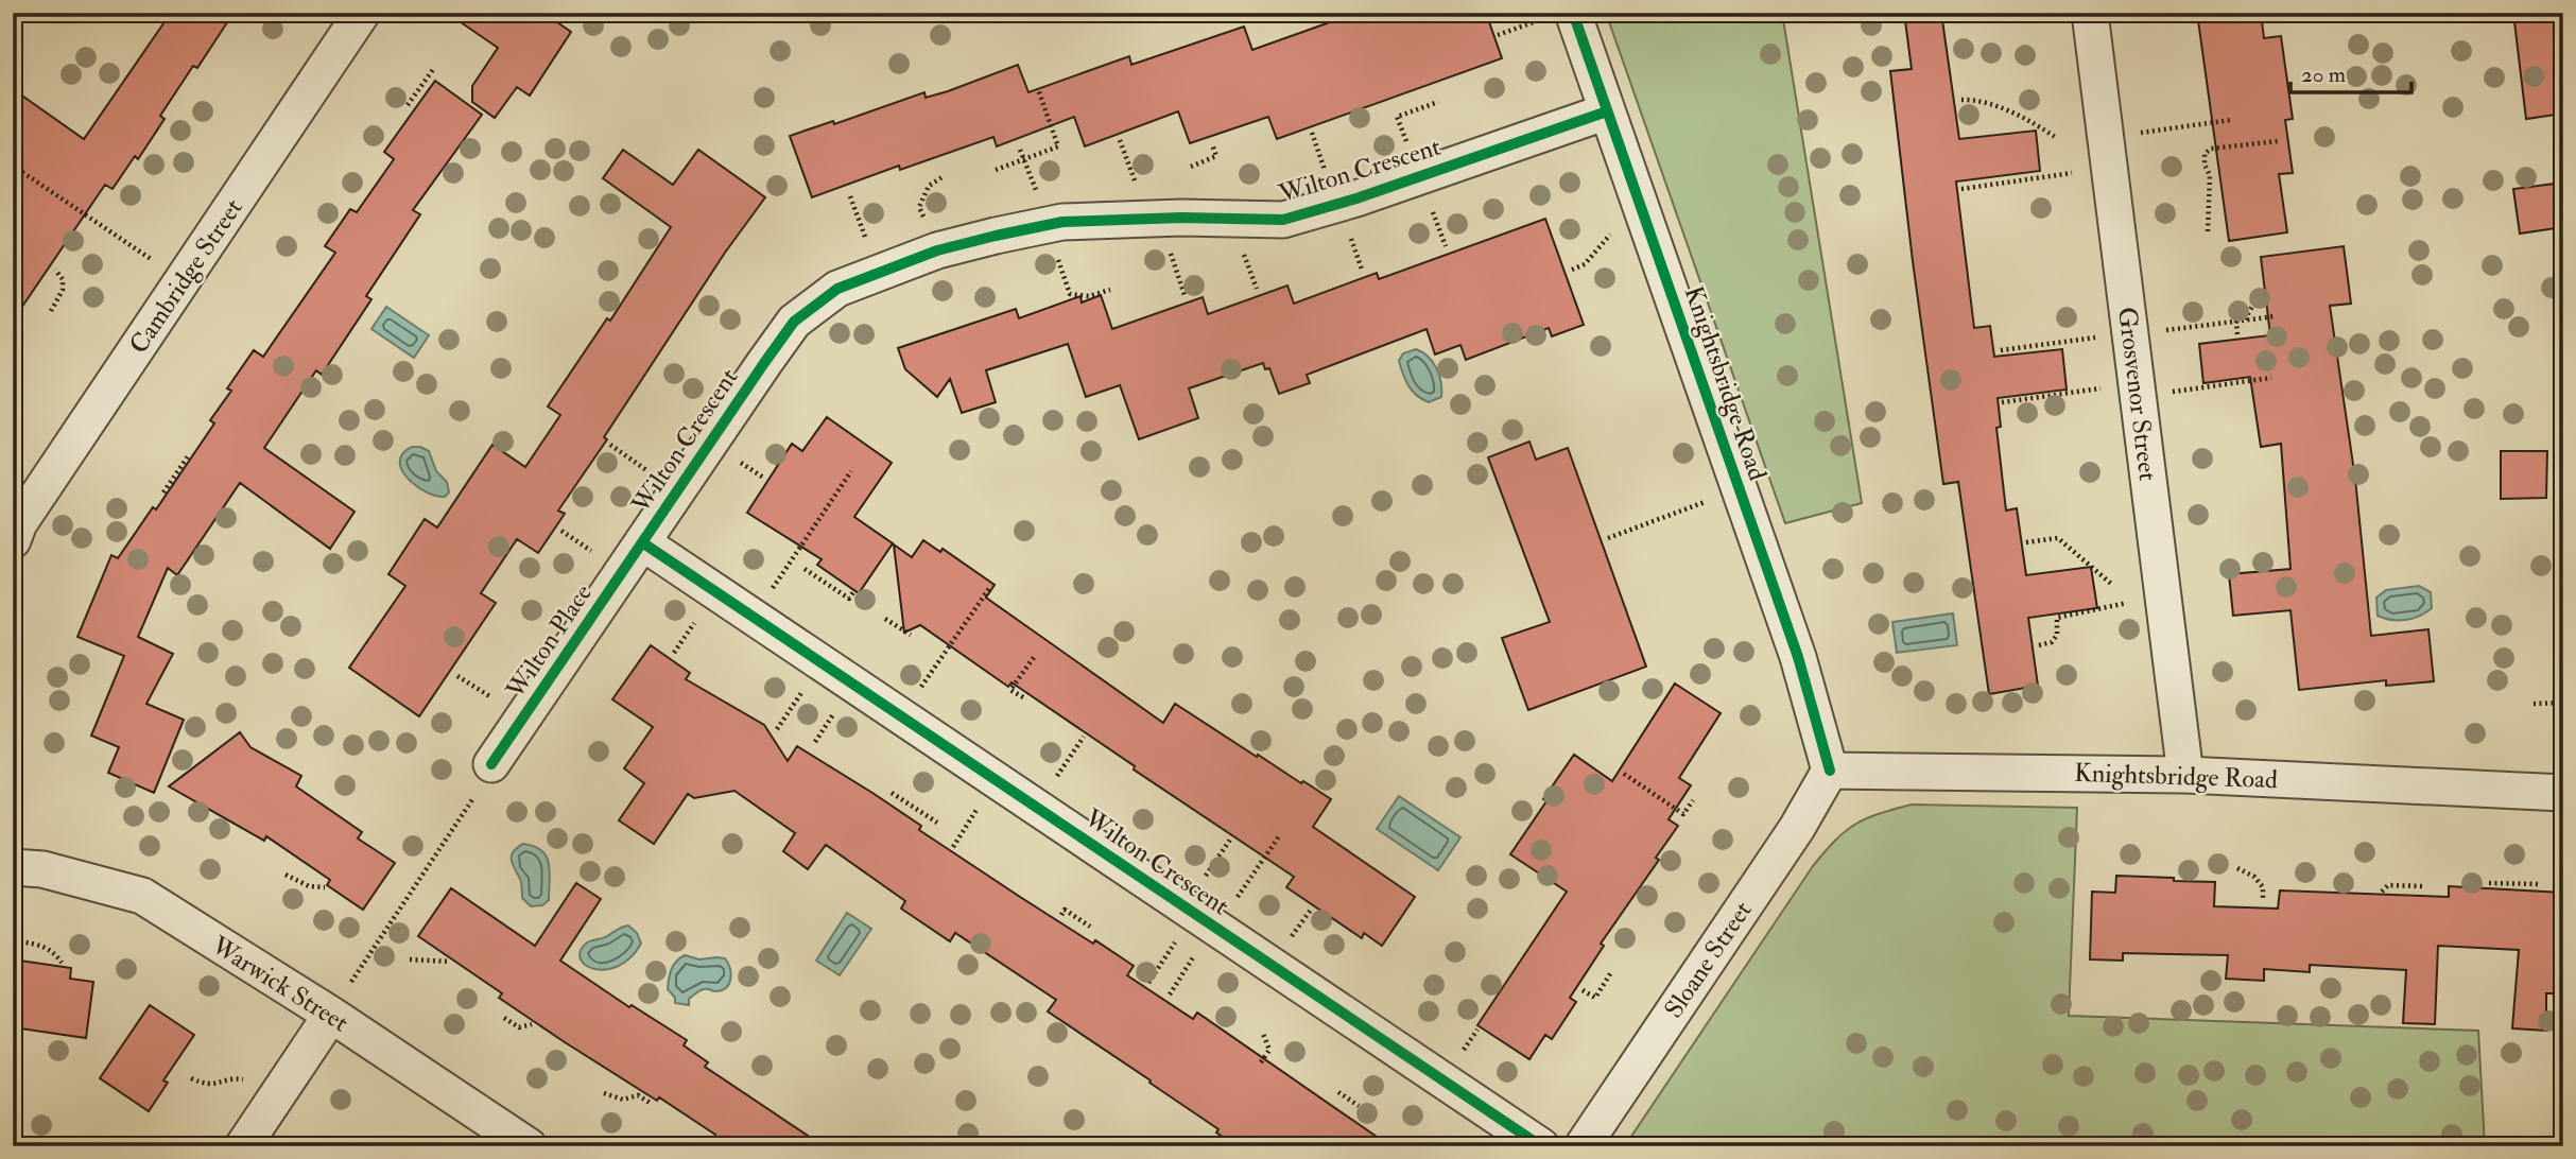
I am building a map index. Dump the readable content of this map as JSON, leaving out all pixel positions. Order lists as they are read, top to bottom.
{
  "streets": {
    "street": [
      "Wilton Crescent",
      "Cambridge Street",
      "Knightsbridge Road",
      "Grosvenor Street",
      "Wilton Place",
      "Sloane Street",
      "Warwick Street"
    ]
  },
  "crossings": [
    ["Wilton Crescent", "Knightsbridge Road"],
    ["Wilton Crescent", "Wilton Place"],
    ["Knightsbridge Road", "Grosvenor Street"],
    ["Knightsbridge Road", "Sloane Street"]
  ],
  "scale_bar": "20 m"
}
